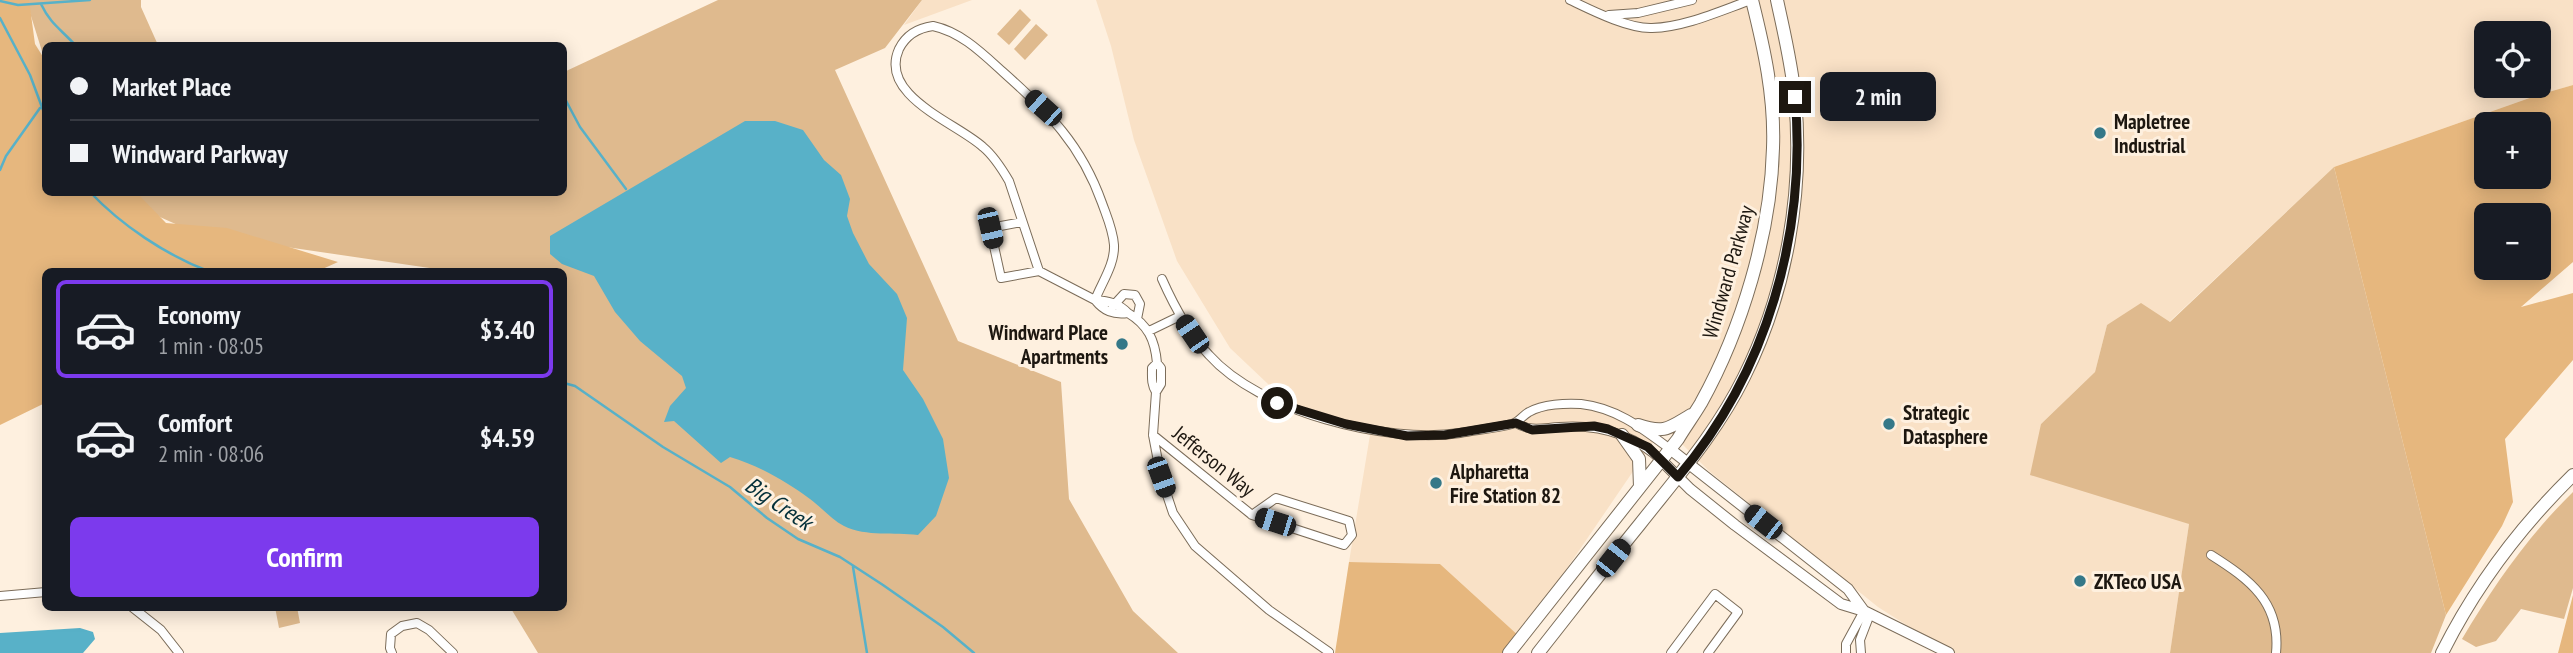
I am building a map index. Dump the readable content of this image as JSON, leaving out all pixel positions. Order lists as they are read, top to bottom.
{
  "streets": {
    "main road": ["Windward Parkway"],
    "street": ["Jefferson Way"]
  },
  "water": ["Big Creek"],
  "places": [
    "Mapletree Industrial",
    "Windward Place Apartments",
    "Strategic Datasphere",
    "Alpharetta Fire Station 82",
    "ZKTeco USA"
  ],
  "page": {
    "map_buttons": ["+", "−"],
    "banner": ["Market Place", "Windward Parkway"],
    "bubble": "2 min",
    "list": [
      {
        "name": "Economy",
        "note": "1 min · 08:05",
        "value": "$3.40"
      },
      {
        "name": "Comfort",
        "note": "2 min · 08:06",
        "value": "$4.59"
      }
    ],
    "buttons": "Confirm"
  }
}
